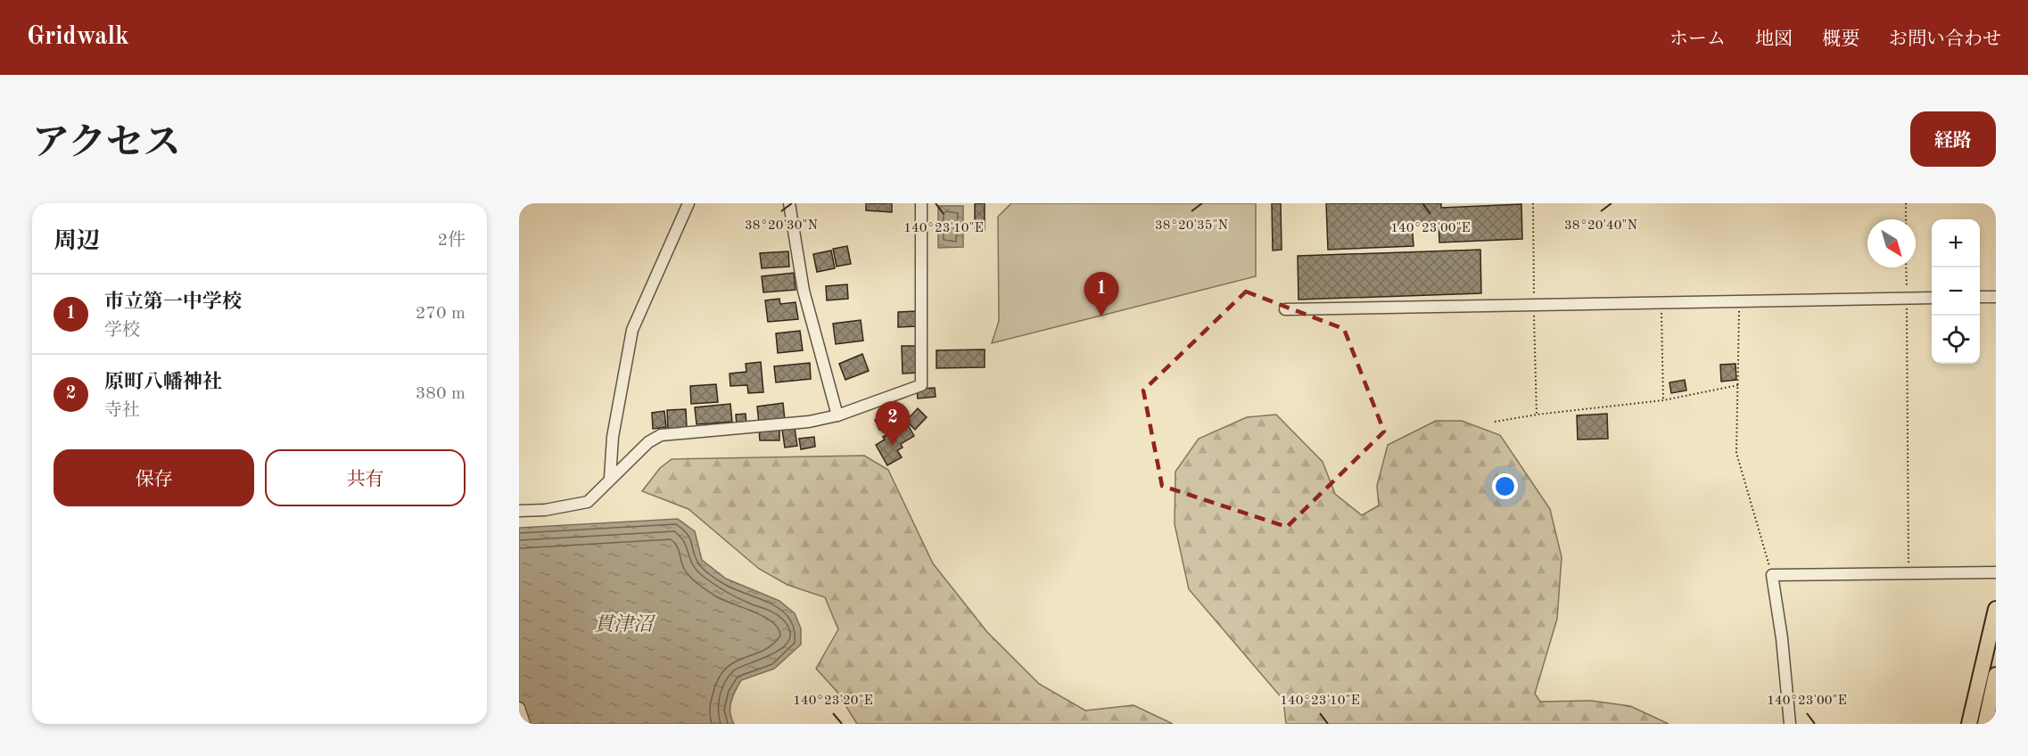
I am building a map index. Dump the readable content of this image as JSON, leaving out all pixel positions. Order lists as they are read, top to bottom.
{
  "water": ["貫津沼"],
  "north": "bottom right",
  "page": {
    "header": "Gridwalk",
    "nav": [
      "ホーム",
      "地図",
      "概要",
      "お問い合わせ"
    ],
    "title": "アクセス",
    "buttons": [
      "経路",
      ["保存", "共有"]
    ],
    "heading": ["周辺", "2件"],
    "map_buttons": ["+", "−"],
    "pins": ["1", "2"],
    "list": [
      {
        "mark": "1",
        "name": "市立第一中学校",
        "note": "学校",
        "value": "270 m"
      },
      {
        "mark": "2",
        "name": "原町八幡神社",
        "note": "寺社",
        "value": "380 m"
      }
    ]
  },
  "coordinates": [
    "38°20'30\"N",
    "38°20'40\"N",
    "38°20'35\"N",
    "140°23'10\"E",
    "140°23'00\"E",
    "140°23'20\"E"
  ]
}
